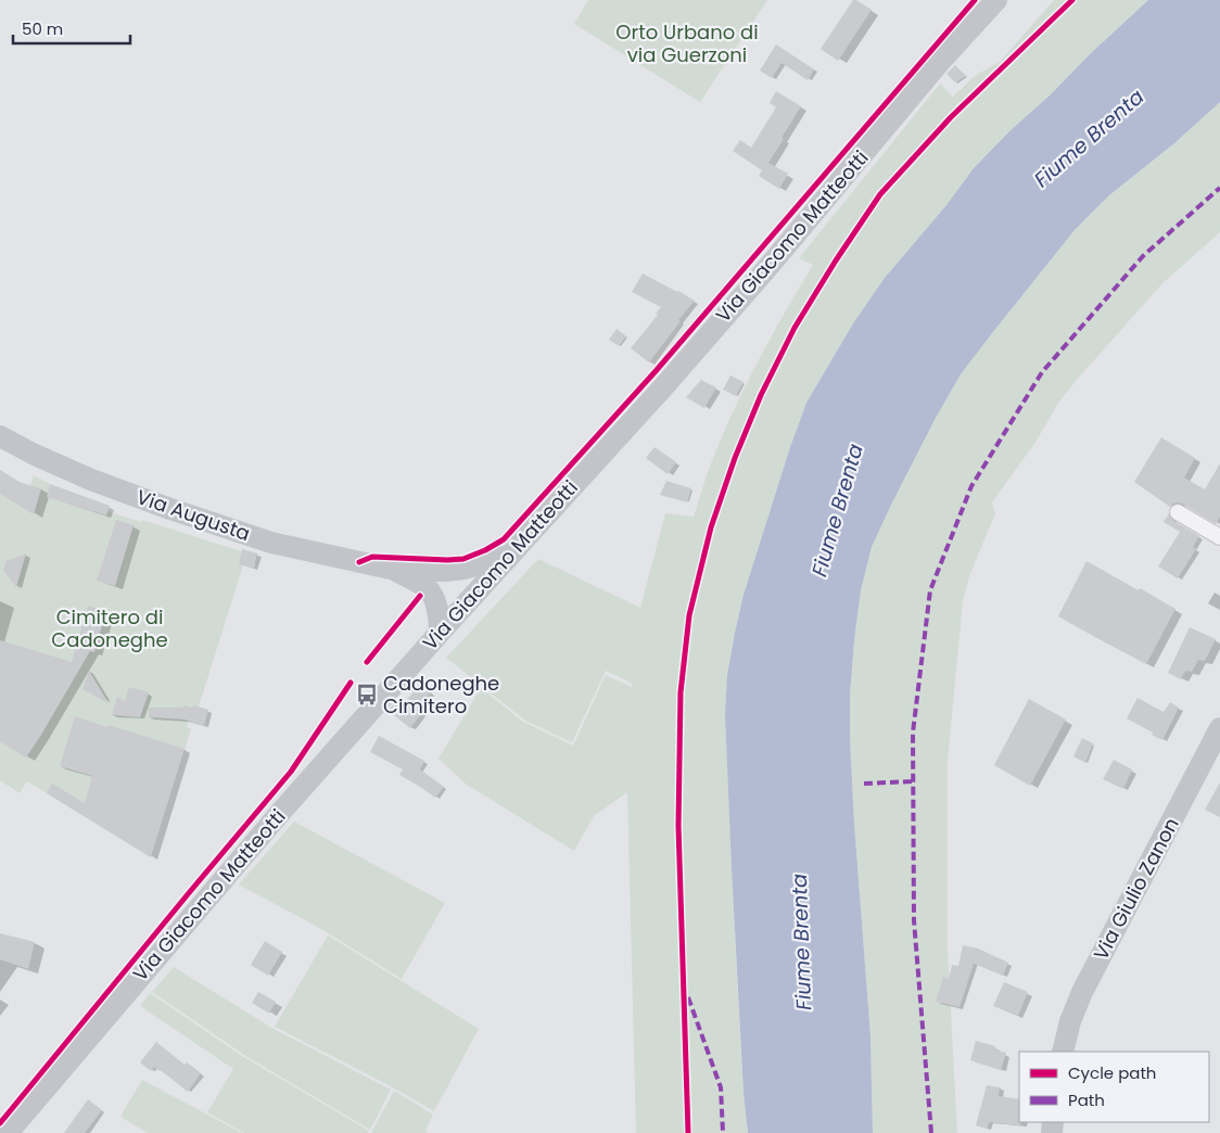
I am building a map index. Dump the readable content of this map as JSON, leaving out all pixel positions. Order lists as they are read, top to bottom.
{
  "streets": {
    "main road": ["Via Giacomo Matteotti", "Via Augusta", "Via Giulio Zanon"]
  },
  "crossings": [
    ["Via Giacomo Matteotti", "Via Augusta"]
  ],
  "water": ["Fiume Brenta"],
  "parks": ["Orto Urbano di via Guerzoni", "Cimitero di Cadoneghe"],
  "places": {
    "bus stop": ["Cadoneghe Cimitero"]
  },
  "legend": ["Cycle path", "Path"],
  "scale_bar": "50 m"
}
